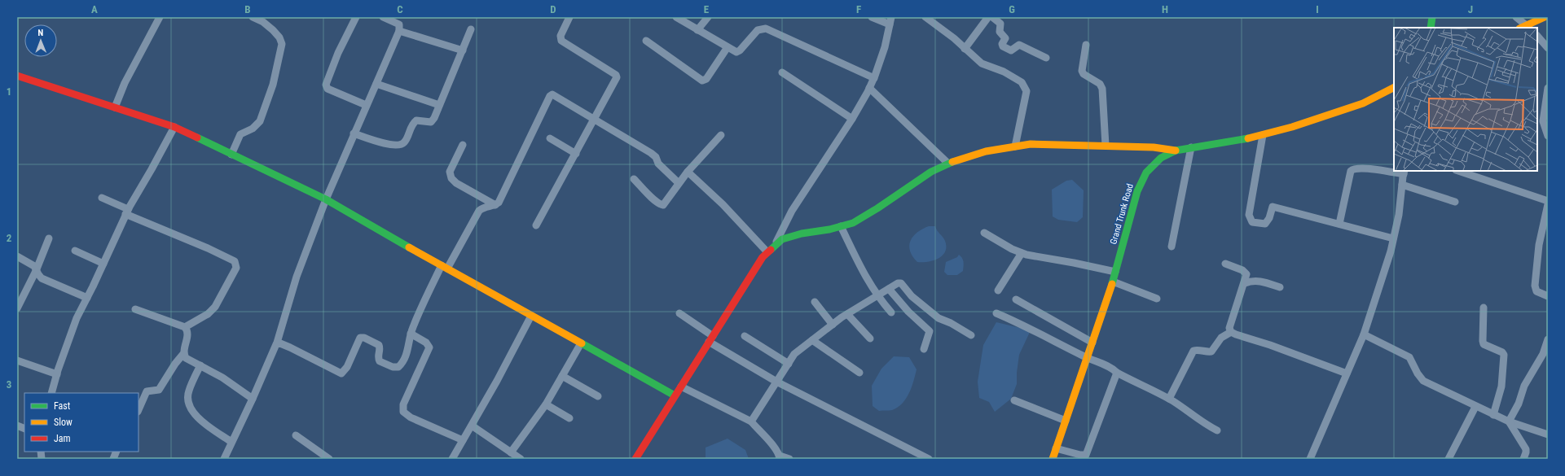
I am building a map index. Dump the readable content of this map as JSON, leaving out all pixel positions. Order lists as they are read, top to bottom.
{
  "streets": {
    "main road": ["Grand Trunk Road"]
  },
  "legend": ["Fast", "Slow", "Jam"],
  "north": "top",
  "grid": {
    "columns": [
      "A",
      "B",
      "C",
      "D",
      "E",
      "F",
      "G",
      "H",
      "I",
      "J"
    ],
    "rows": ["1", "2", "3"]
  }
}
